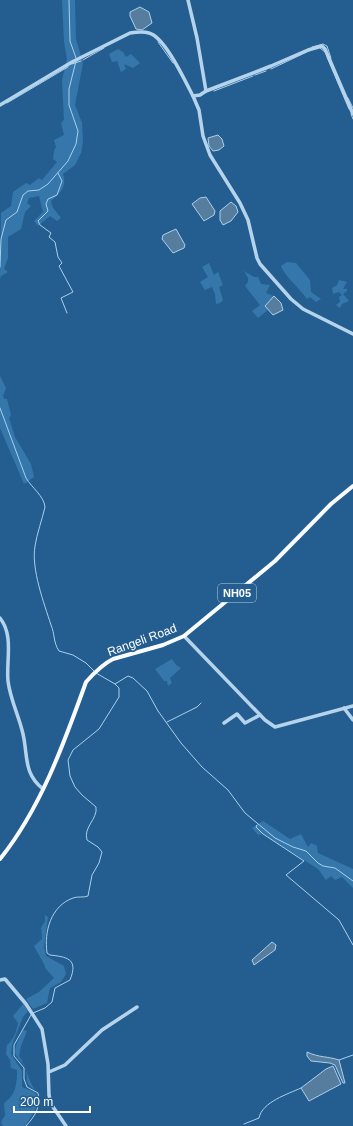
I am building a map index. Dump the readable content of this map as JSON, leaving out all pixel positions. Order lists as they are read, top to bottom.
{
  "streets": {
    "main road": ["NH05", "Rangeli Road"]
  },
  "scale_bar": "200 m"
}
